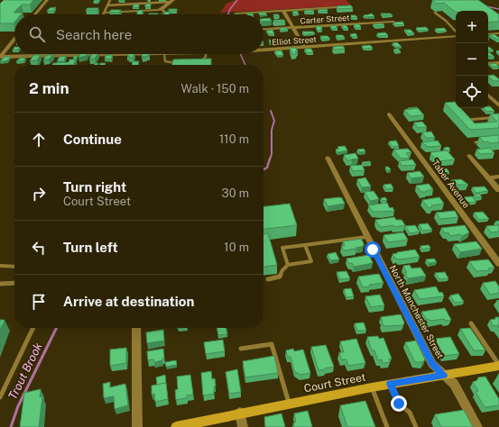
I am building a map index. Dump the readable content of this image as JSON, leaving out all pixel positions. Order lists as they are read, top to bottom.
{
  "streets": {
    "main road": ["Court Street"],
    "street": [
      "Carter Street",
      "Elliot Street",
      "Taber Avenue",
      "North Manchester Street"
    ]
  },
  "crossings": [
    ["North Manchester Street", "Court Street"]
  ],
  "water": ["Trout Brook"],
  "page": {
    "map_buttons": ["+", "−"],
    "search": "Search here",
    "heading": ["2 min", "Walk · 150 m"],
    "list": [
      ["Continue", "110 m"],
      ["Turn right", "Court Street", "30 m"],
      ["Turn left", "10 m"],
      "Arrive at destination"
    ]
  }
}
